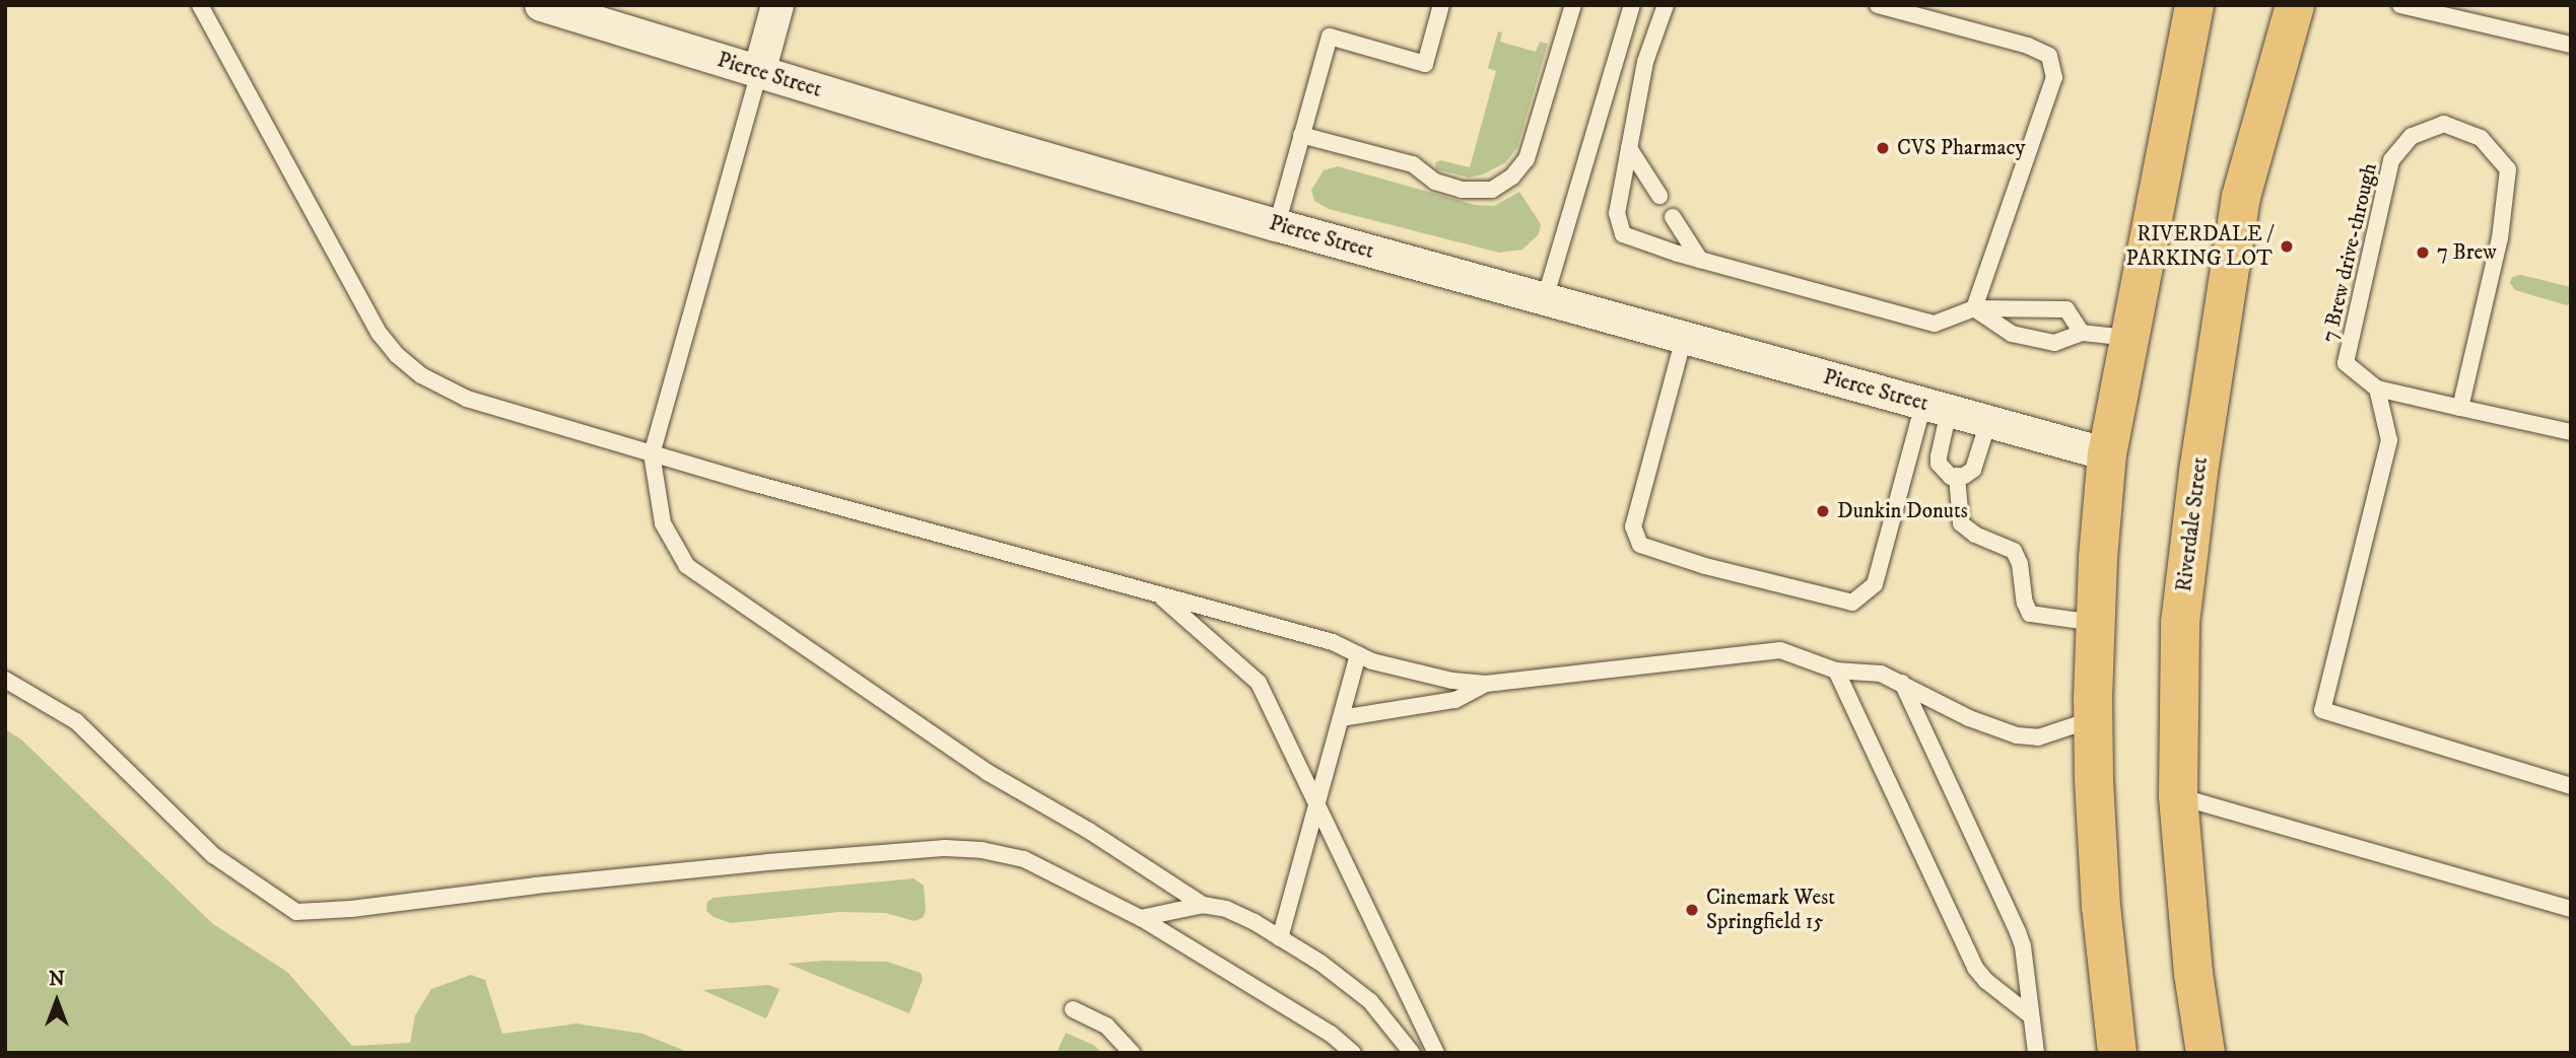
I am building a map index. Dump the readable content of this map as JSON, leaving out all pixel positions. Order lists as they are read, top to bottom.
{
  "streets": {
    "main road": ["Riverdale Street"],
    "street": ["Pierce Street"],
    "lane": ["7 Brew drive-through"]
  },
  "places": [
    "CVS Pharmacy",
    "RIVERDALE / PARKING LOT",
    "7 Brew",
    "Dunkin Donuts",
    "Cinemark West Springfield 15"
  ],
  "north": "top"
}
